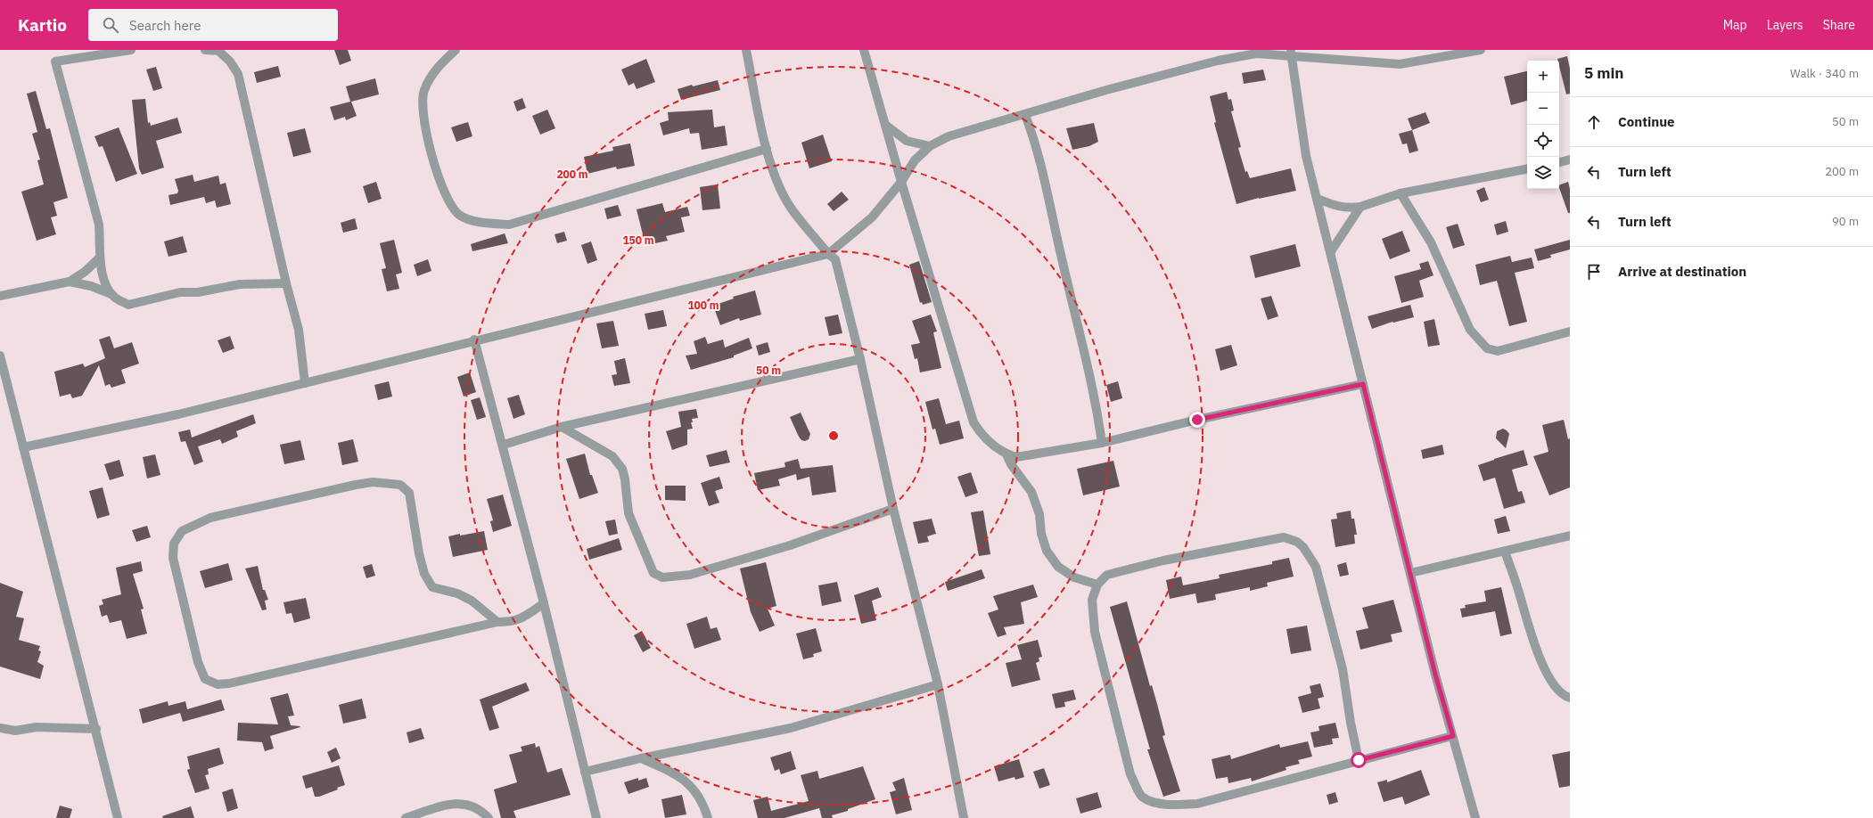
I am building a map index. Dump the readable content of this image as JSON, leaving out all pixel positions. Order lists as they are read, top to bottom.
{
  "page": {
    "header": "Kartio",
    "search": "Search here",
    "nav": ["Map", "Layers", "Share"],
    "heading": ["5 min", "Walk · 340 m"],
    "map_buttons": ["+", "−"],
    "list": [
      ["Continue", "50 m"],
      ["Turn left", "200 m"],
      ["Turn left", "90 m"],
      "Arrive at destination"
    ]
  },
  "rings": [
    "200 m",
    "150 m",
    "100 m",
    "50 m"
  ]
}
